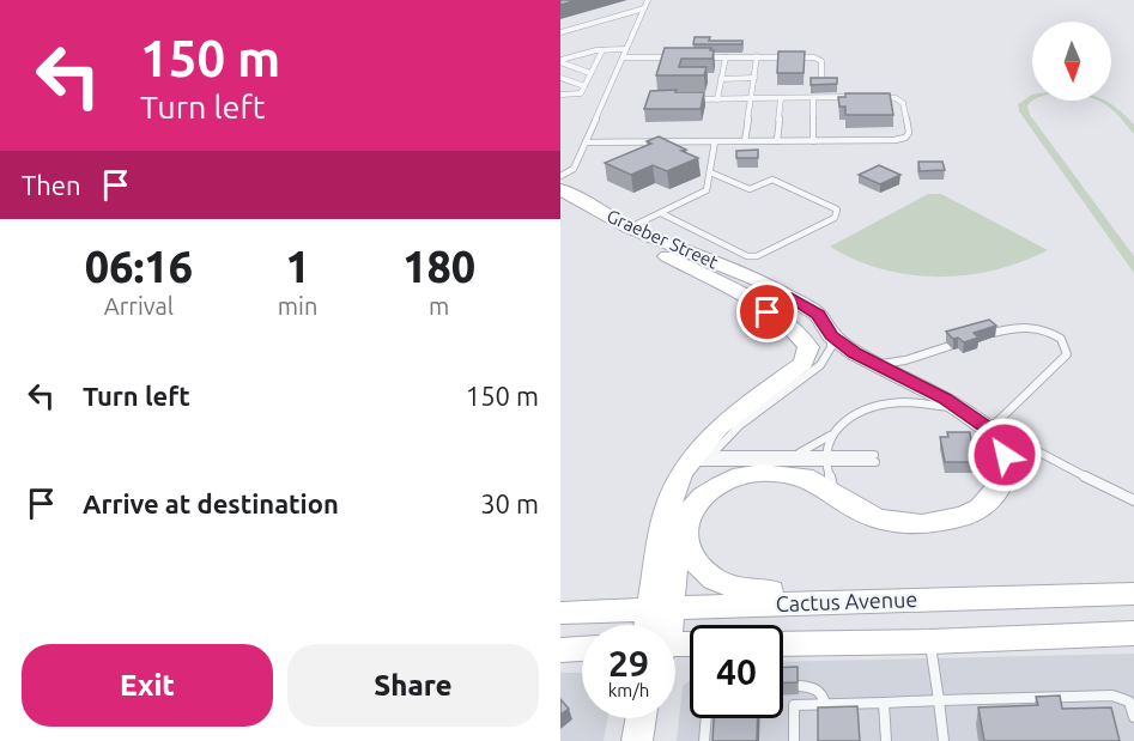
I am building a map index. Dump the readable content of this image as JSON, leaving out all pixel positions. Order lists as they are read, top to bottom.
{
  "streets": {
    "street": ["Graeber Street", "Cactus Avenue"]
  },
  "north": "bottom",
  "page": {
    "turn": ["150 m", "Turn left"],
    "then": "Then",
    "eta": [
      "06:16",
      "Arrival",
      "1",
      "min",
      "180",
      "m"
    ],
    "list": [
      {
        "name": "Turn left",
        "value": "150 m"
      },
      {
        "name": "Arrive at destination",
        "value": "30 m"
      }
    ],
    "speed": "29 km/h",
    "limit": "40",
    "buttons": ["Exit", "Share"]
  }
}
